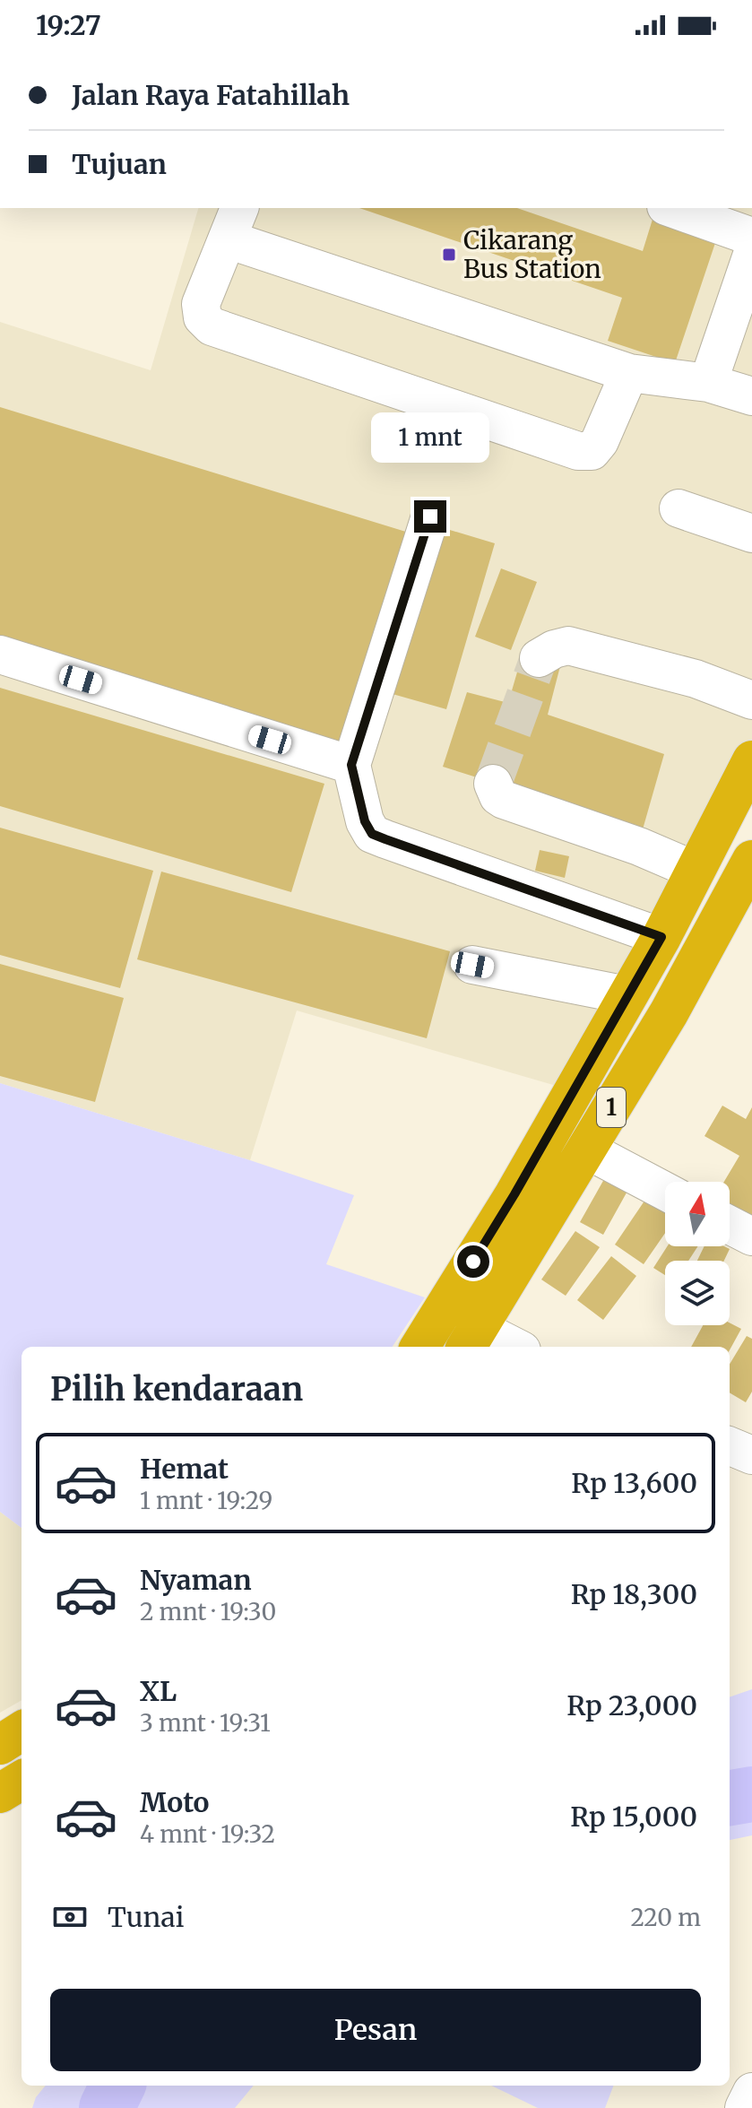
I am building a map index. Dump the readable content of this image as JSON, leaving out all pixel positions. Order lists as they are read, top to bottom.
{
  "streets": {
    "highway": ["1"]
  },
  "places": {
    "transit": ["Cikarang Bus Station"]
  },
  "north": "top",
  "page": {
    "status": "19:27",
    "banner": ["Jalan Raya Fatahillah", "Tujuan"],
    "bubble": "1 mnt",
    "heading": "Pilih kendaraan",
    "list": [
      {
        "name": "Hemat",
        "note": "1 mnt · 19:29",
        "value": "Rp 13,600"
      },
      {
        "name": "Nyaman",
        "note": "2 mnt · 19:30",
        "value": "Rp 18,300"
      },
      {
        "name": "XL",
        "note": "3 mnt · 19:31",
        "value": "Rp 23,000"
      },
      {
        "name": "Moto",
        "note": "4 mnt · 19:32",
        "value": "Rp 15,000"
      }
    ],
    "pay": ["Tunai", "220 m"],
    "buttons": "Pesan"
  }
}
